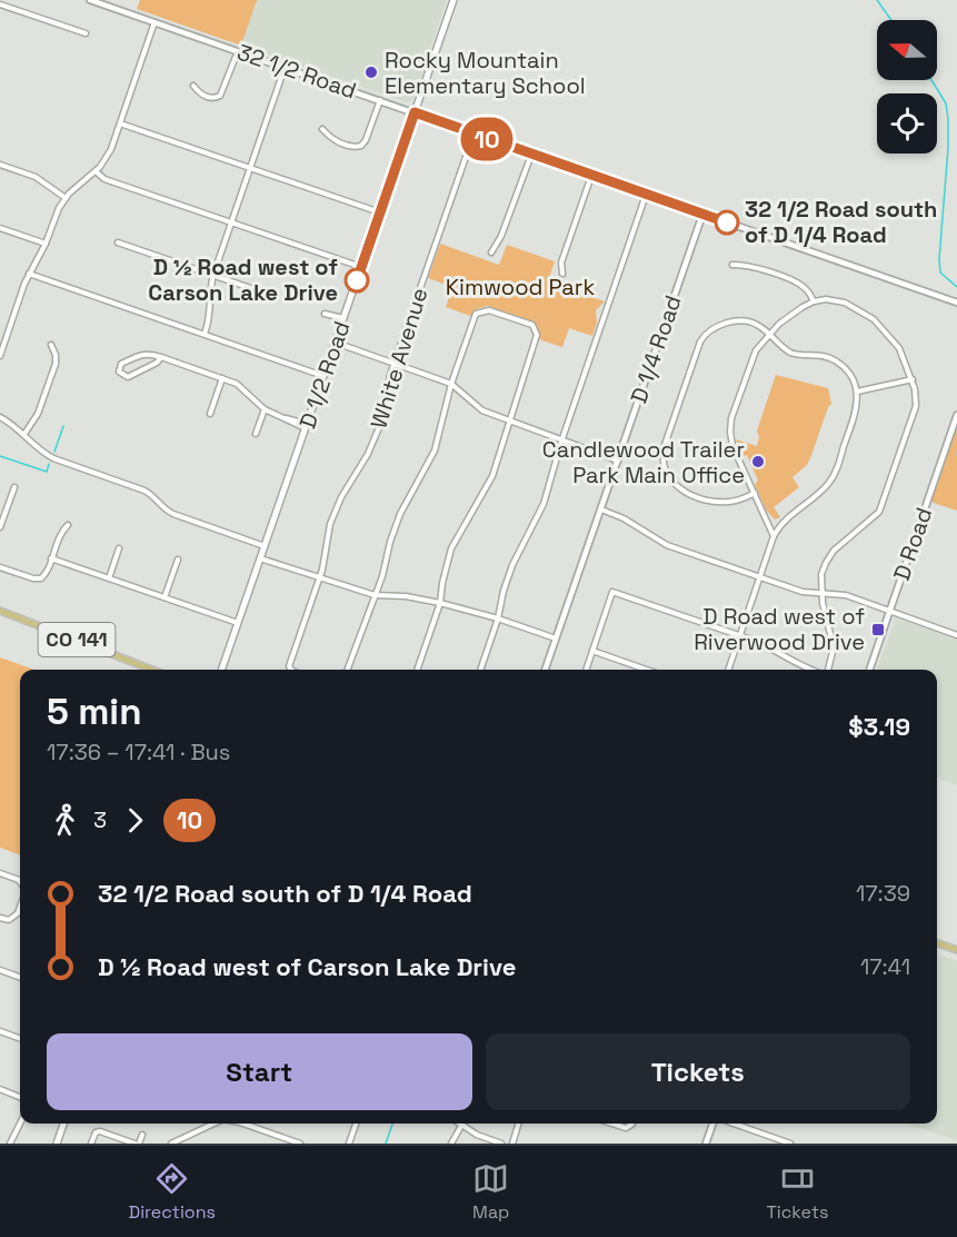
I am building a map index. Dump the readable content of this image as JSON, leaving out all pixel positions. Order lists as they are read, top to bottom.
{
  "streets": {
    "main road": ["D 1/2 Road", "CO 141"],
    "street": [
      "32 1/2 Road",
      "D 1/4 Road",
      "White Avenue",
      "D Road"
    ]
  },
  "crossings": [
    ["32 1/2 Road", "D 1/4 Road"],
    ["32 1/2 Road", "White Avenue"],
    ["32 1/2 Road", "D 1/2 Road"]
  ],
  "parks": ["Kimwood Park"],
  "places": {
    "other": [
      "Rocky Mountain Elementary School",
      "32 1/2 Road south of D 1/4 Road",
      "D ½ Road west of Carson Lake Drive",
      "Candlewood Trailer Park Main Office"
    ],
    "transit": ["D Road west of Riverwood Drive"]
  },
  "lines": ["bus line 10"],
  "north": "left",
  "page": {
    "on_map": "10",
    "heading": ["5 min", "17:36 – 17:41 · Bus", "$3.19"],
    "legs": ["3", "10"],
    "list": [
      {
        "name": "32 1/2 Road south of D 1/4 Road",
        "value": "17:39"
      },
      {
        "name": "D ½ Road west of Carson Lake Drive",
        "value": "17:41"
      }
    ],
    "buttons": ["Start", "Tickets"],
    "tabs": ["Directions", "Map", "Tickets"]
  }
}
